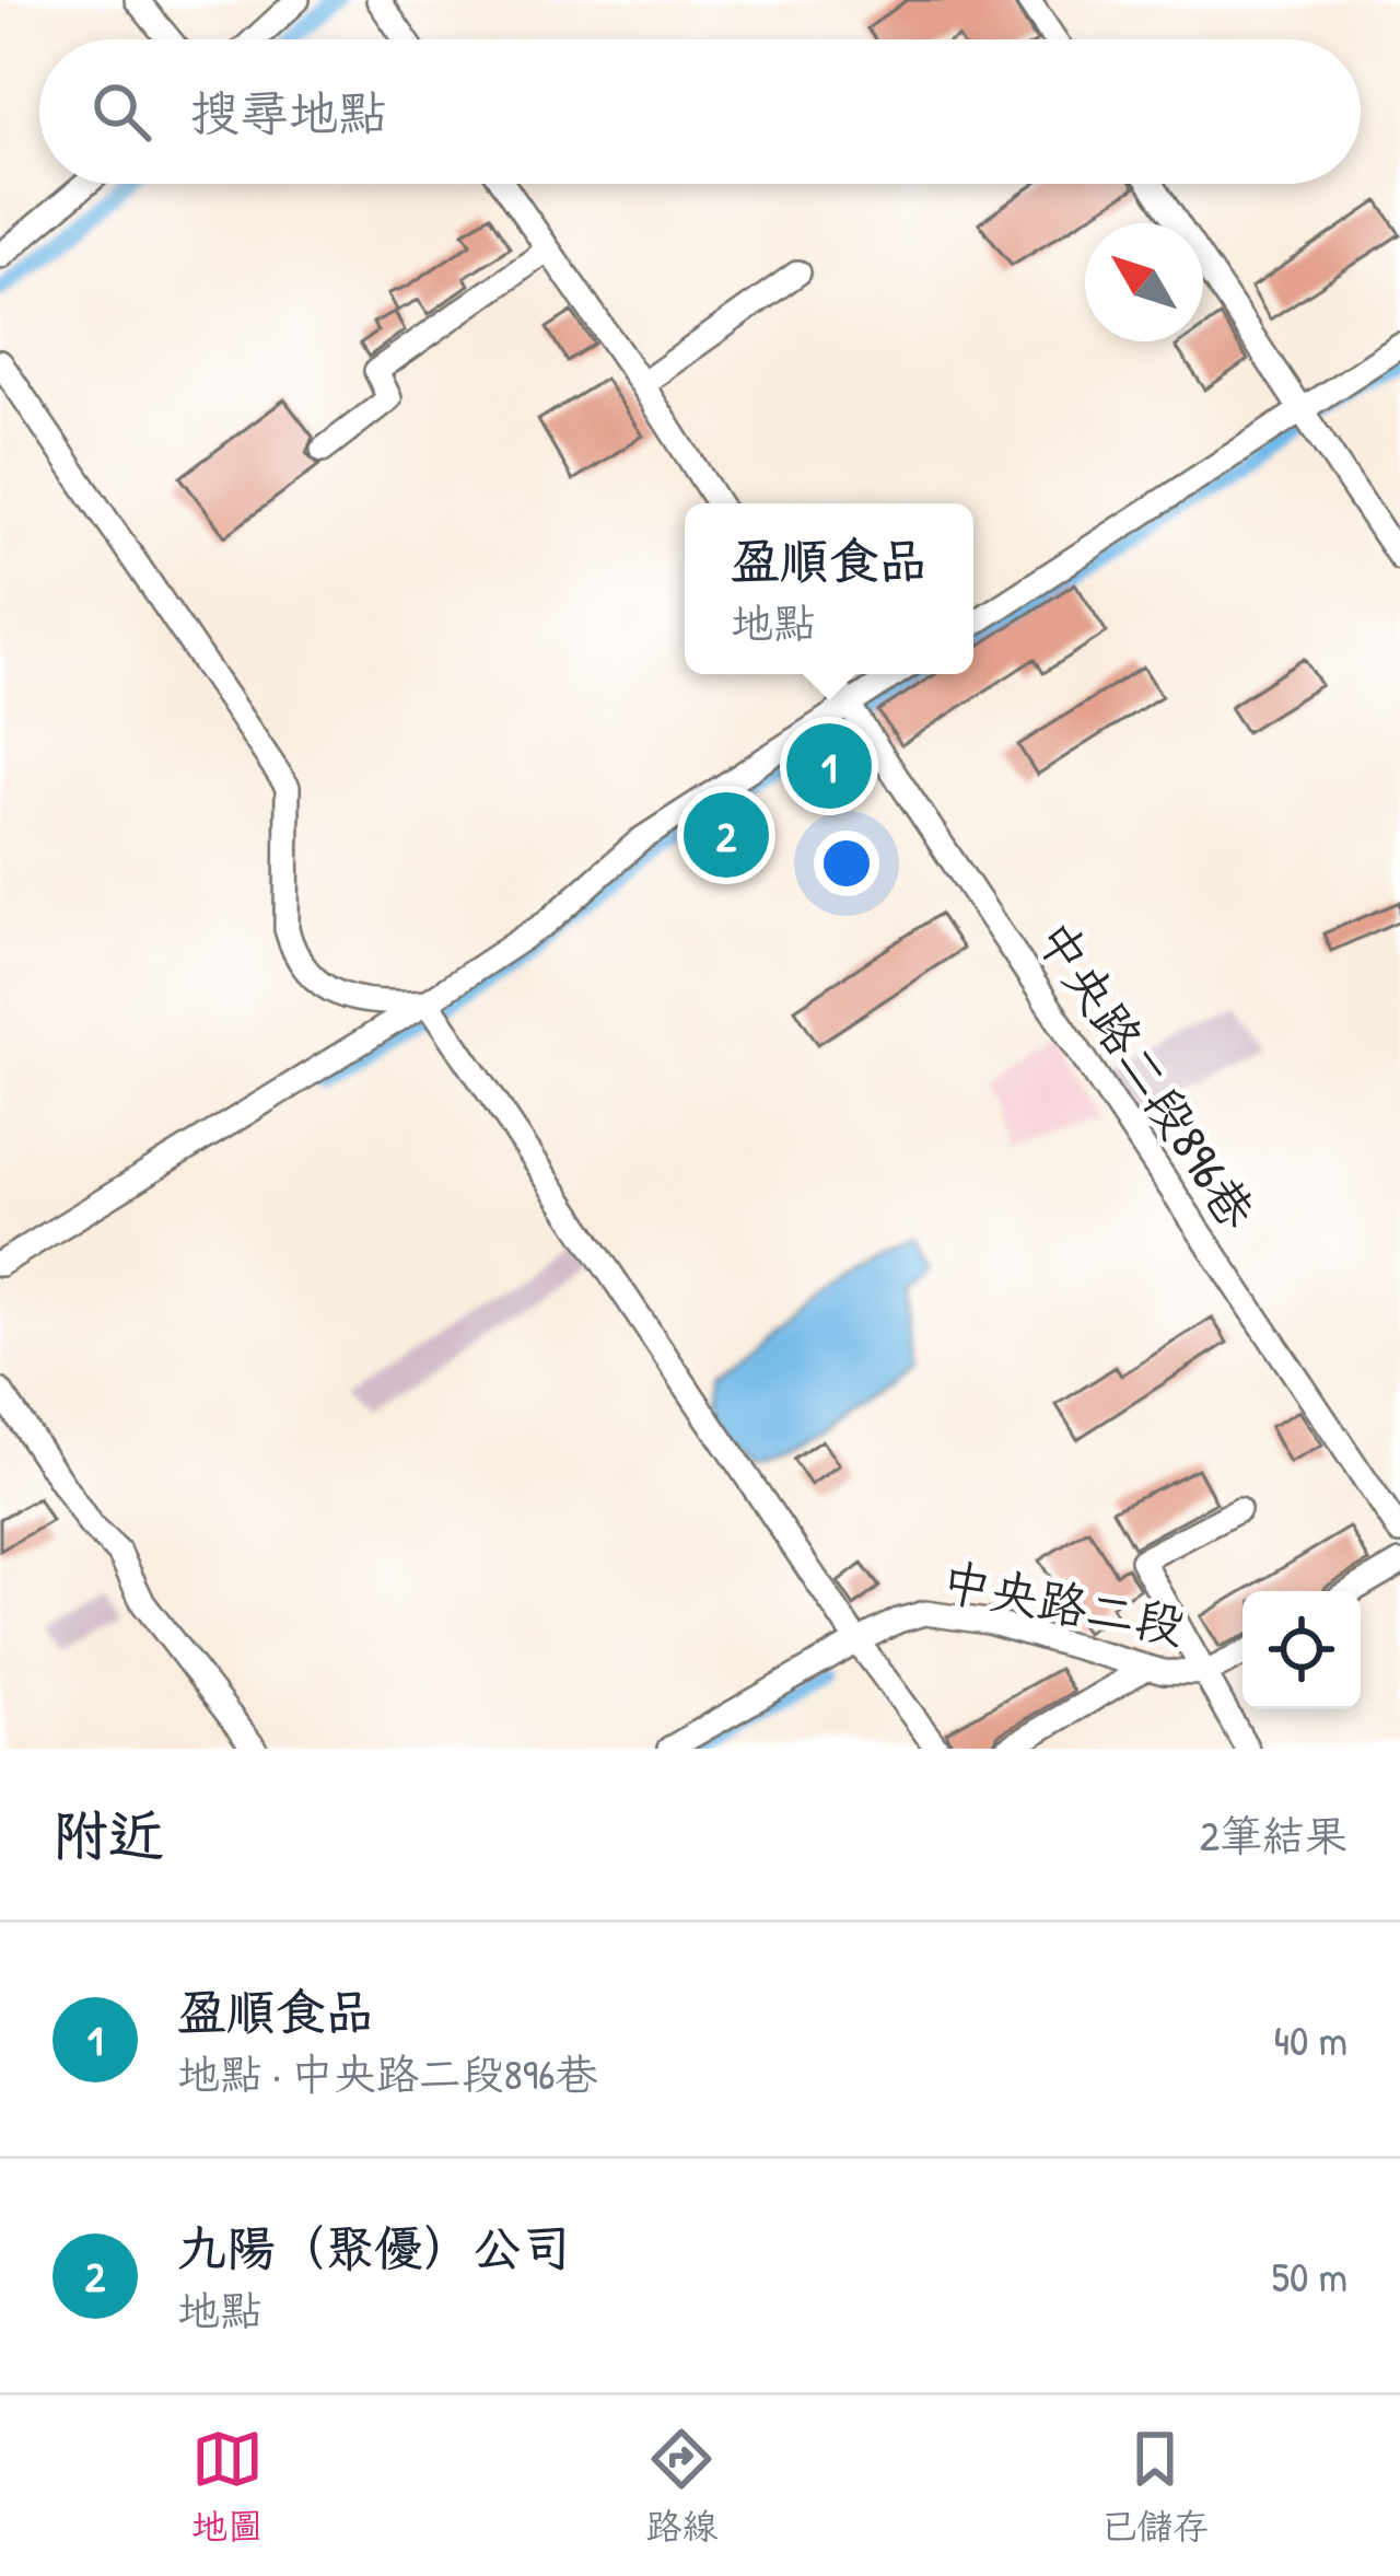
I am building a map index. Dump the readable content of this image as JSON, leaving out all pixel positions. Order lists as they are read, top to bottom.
{
  "streets": {
    "street": ["中央路二段896巷", "中央路二段"]
  },
  "north": "top left",
  "page": {
    "search": "搜尋地點",
    "popup": ["盈順食品", "地點"],
    "pins": ["1", "2"],
    "heading": ["附近", "2筆結果"],
    "list": [
      {
        "mark": "1",
        "name": "盈順食品",
        "note": "地點 · 中央路二段896巷",
        "value": "40 m"
      },
      {
        "mark": "2",
        "name": "九陽（聚優）公司",
        "note": "地點",
        "value": "50 m"
      }
    ],
    "nav": ["地圖", "路線", "已儲存"]
  }
}
